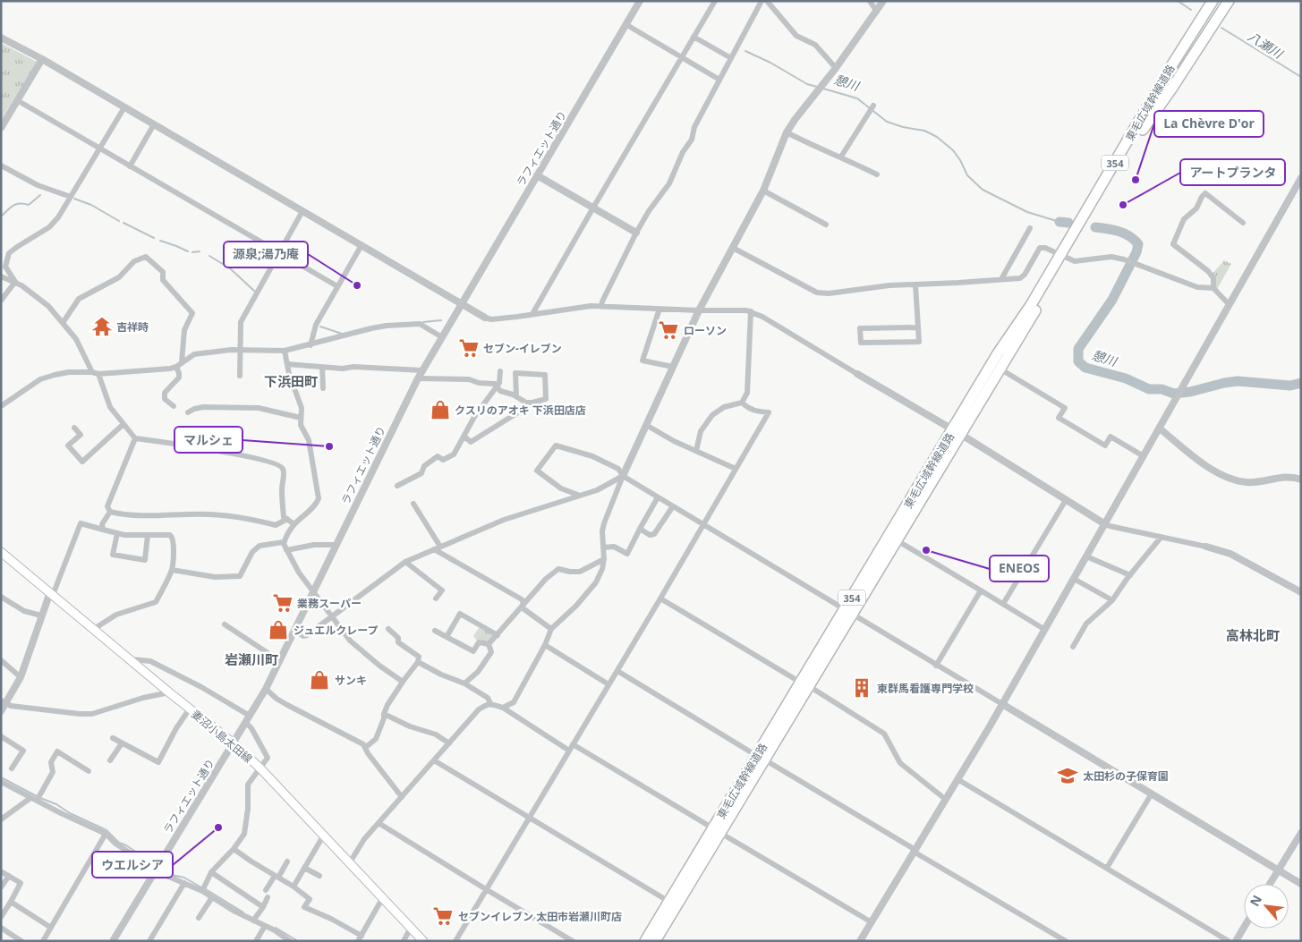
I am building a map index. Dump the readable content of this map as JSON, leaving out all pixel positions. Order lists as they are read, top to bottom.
{
  "streets": {
    "highway": ["東毛広域幹線道路", "354"],
    "main road": ["妻沼小島太田線"],
    "street": ["ラフィエット通り"]
  },
  "crossings": [
    ["東毛広域幹線道路", "354"],
    ["ラフィエット通り", "妻沼小島太田線"]
  ],
  "districts": ["下浜田町", "高林北町", "岩瀬川町"],
  "water": ["八瀬川", "憩川"],
  "places": {
    "other": [
      "La Chèvre D'or",
      "アートプランタ",
      "源泉;湯乃庵",
      "マルシェ",
      "ENEOS",
      "ウエルシア"
    ],
    "temple": ["吉祥時"],
    "supermarket": [
      "ローソン",
      "セブン-イレブン",
      "業務スーパー",
      "セブンイレブン 太田市岩瀬川町店"
    ],
    "shop": ["クスリのアオキ 下浜田店店", "ジュエルクレープ", "サンキ"],
    "building": ["東群馬看護専門学校"],
    "school or university": ["太田杉の子保育園"]
  },
  "north": "top left"
}
